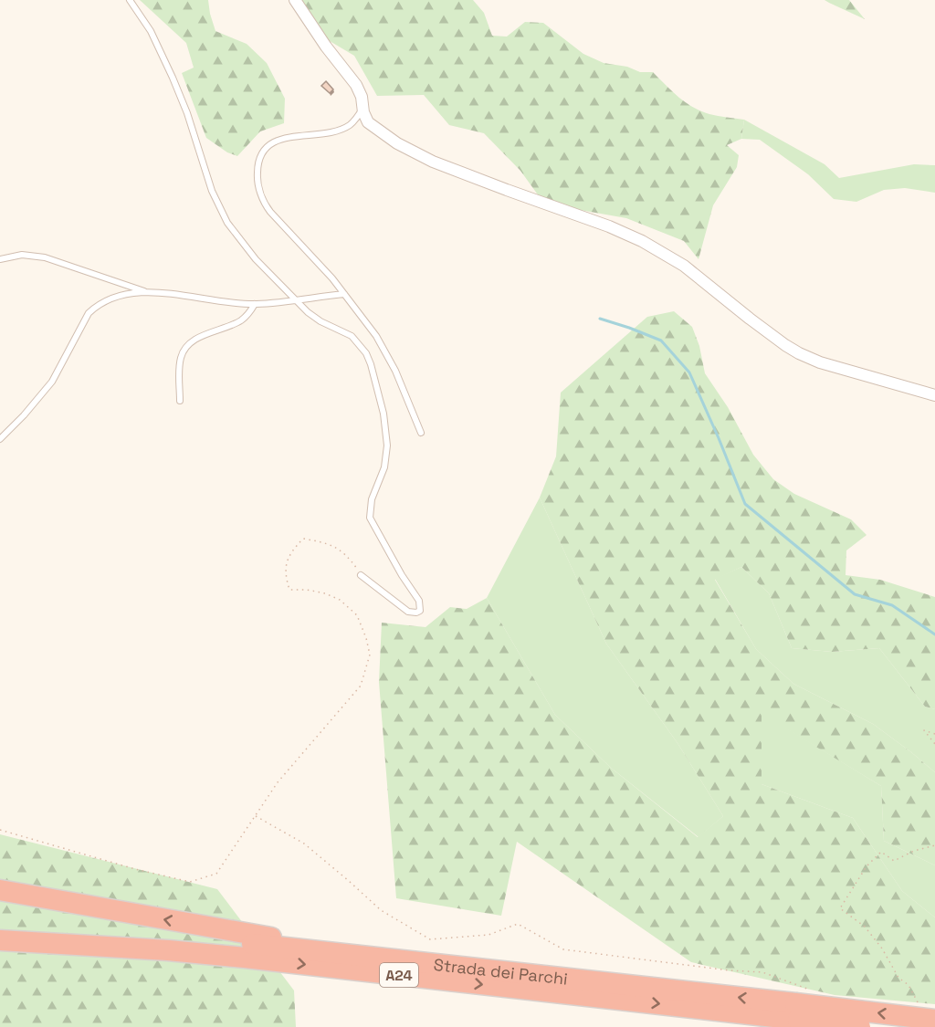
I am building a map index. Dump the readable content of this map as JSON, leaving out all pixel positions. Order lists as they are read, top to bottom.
{
  "streets": {
    "highway": ["Strada dei Parchi", "A24"]
  }
}
